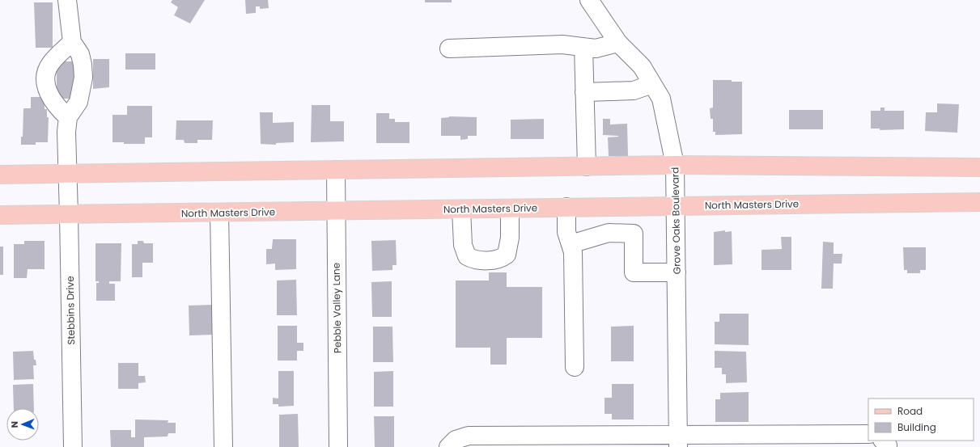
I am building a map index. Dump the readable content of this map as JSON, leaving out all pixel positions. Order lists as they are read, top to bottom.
{
  "streets": {
    "main road": ["North Masters Drive"],
    "street": ["Grove Oaks Boulevard", "Pebble Valley Lane", "Stebbins Drive"]
  },
  "crossings": [
    ["North Masters Drive", "Grove Oaks Boulevard"],
    ["North Masters Drive", "Pebble Valley Lane"],
    ["North Masters Drive", "Stebbins Drive"]
  ],
  "legend": ["Road", "Building"],
  "north": "left"
}
